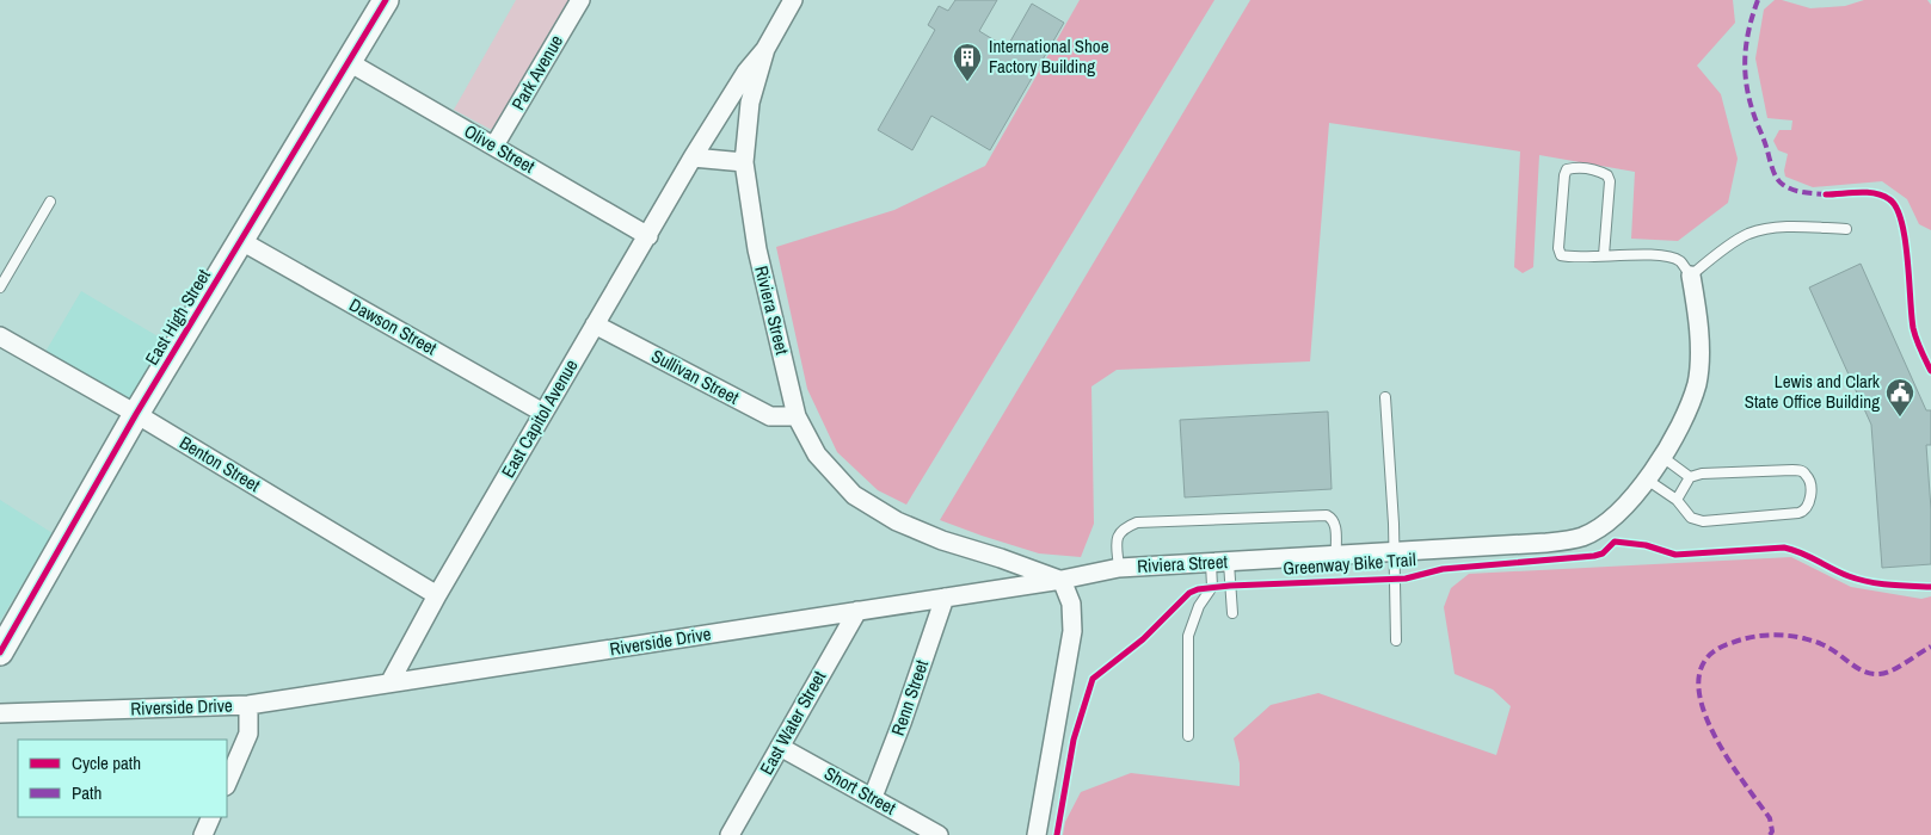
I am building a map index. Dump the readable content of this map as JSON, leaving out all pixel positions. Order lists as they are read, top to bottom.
{
  "streets": {
    "main road": ["East High Street"],
    "street": [
      "Park Avenue",
      "Olive Street",
      "Riviera Street",
      "Dawson Street",
      "Sullivan Street",
      "East Capitol Avenue",
      "Benton Street",
      "Riverside Drive",
      "Renn Street",
      "East Water Street",
      "Short Street"
    ],
    "cycle path": ["Greenway Bike Trail"]
  },
  "crossings": [
    ["Park Avenue", "Olive Street"],
    ["Olive Street", "East High Street"],
    ["Olive Street", "East Capitol Avenue"],
    ["Riviera Street", "Sullivan Street"],
    ["Riviera Street", "East Capitol Avenue"],
    ["Riviera Street", "Riverside Drive"],
    ["East High Street", "Dawson Street"],
    ["East High Street", "Benton Street"],
    ["Dawson Street", "East Capitol Avenue"],
    ["Sullivan Street", "East Capitol Avenue"],
    ["East Capitol Avenue", "Benton Street"],
    ["East Capitol Avenue", "Riverside Drive"],
    ["Riverside Drive", "Renn Street"],
    ["Riverside Drive", "East Water Street"],
    ["Renn Street", "Short Street"],
    ["East Water Street", "Short Street"]
  ],
  "places": {
    "building": ["International Shoe Factory Building"],
    "public building": ["Lewis and Clark State Office Building"]
  },
  "legend": ["Cycle path", "Path"]
}
